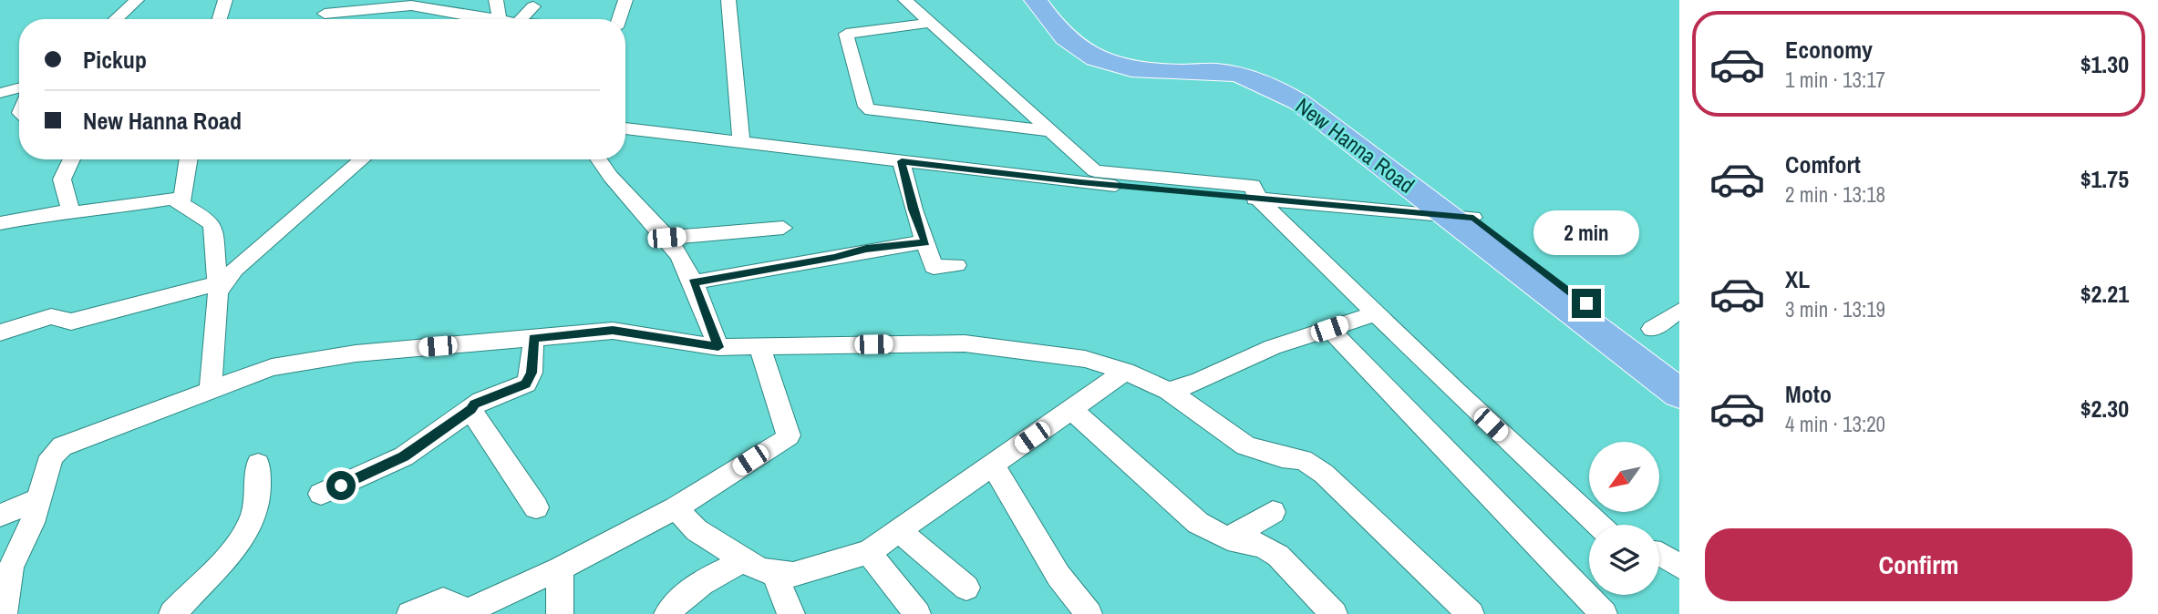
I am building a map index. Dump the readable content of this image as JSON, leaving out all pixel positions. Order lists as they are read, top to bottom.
{
  "streets": {
    "main road": ["New Hanna Road"]
  },
  "north": "bottom left",
  "page": {
    "list": [
      {
        "name": "Economy",
        "note": "1 min · 13:17",
        "value": "$1.30"
      },
      {
        "name": "Comfort",
        "note": "2 min · 13:18",
        "value": "$1.75"
      },
      {
        "name": "XL",
        "note": "3 min · 13:19",
        "value": "$2.21"
      },
      {
        "name": "Moto",
        "note": "4 min · 13:20",
        "value": "$2.30"
      }
    ],
    "banner": ["Pickup", "New Hanna Road"],
    "bubble": "2 min",
    "buttons": "Confirm"
  }
}
